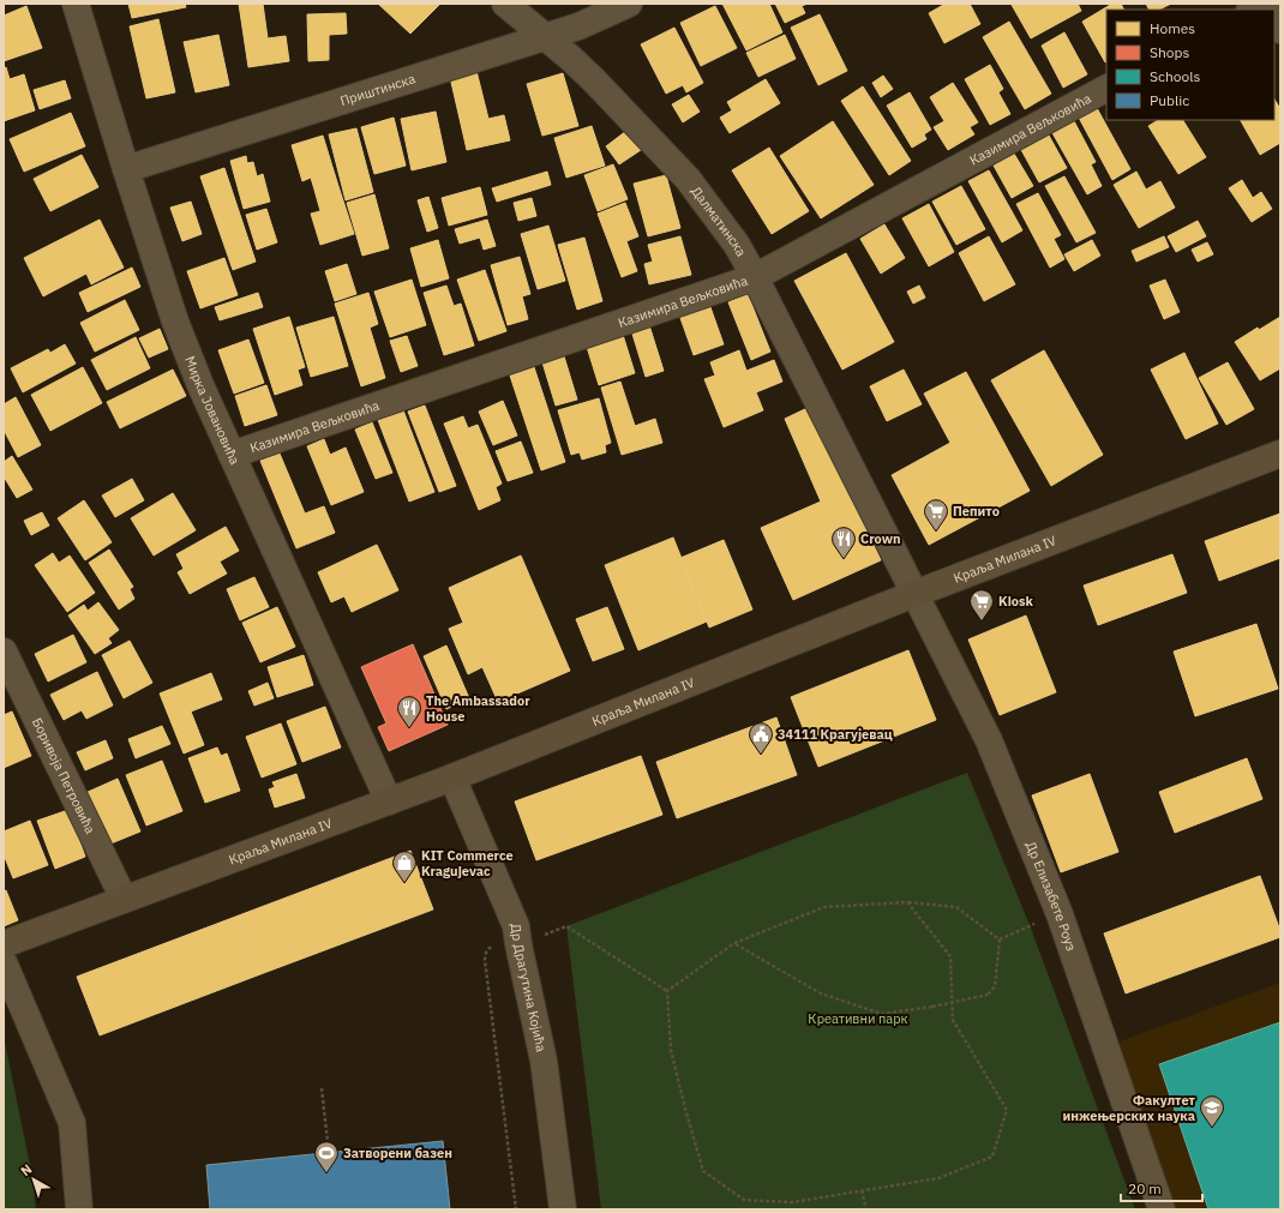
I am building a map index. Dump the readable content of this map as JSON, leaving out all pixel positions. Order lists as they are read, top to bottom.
{
  "streets": {
    "main road": ["Краља Милана IV"],
    "street": [
      "Приштинска",
      "Казимира Вељковића",
      "Далматинска",
      "Мирка Јовановића",
      "Боривоја Петровића",
      "Др Елизабете Роуз",
      "Др Драгутина Којића"
    ]
  },
  "crossings": [
    ["Приштинска", "Далматинска"],
    ["Приштинска", "Мирка Јовановића"],
    ["Казимира Вељковића", "Далматинска"],
    ["Казимира Вељковића", "Мирка Јовановића"],
    ["Далматинска", "Краља Милана IV"],
    ["Далматинска", "Др Елизабете Роуз"],
    ["Мирка Јовановића", "Краља Милана IV"],
    ["Краља Милана IV", "Боривоја Петровића"],
    ["Краља Милана IV", "Др Елизабете Роуз"],
    ["Краља Милана IV", "Др Драгутина Којића"]
  ],
  "parks": ["Креативни парк"],
  "places": {
    "supermarket": ["Пепито", "Kiosk"],
    "restaurant": ["Crown", "The Ambassador House"],
    "public building": ["34111 Крагујевац"],
    "shop": ["KIT Commerce Kragujevac"],
    "school or university": ["Факултет инжењерских наука"],
    "sports": ["Затворени базен"]
  },
  "legend": [
    "Homes",
    "Shops",
    "Schools",
    "Public"
  ],
  "scale_bar": "20 m",
  "north": "top left"
}
